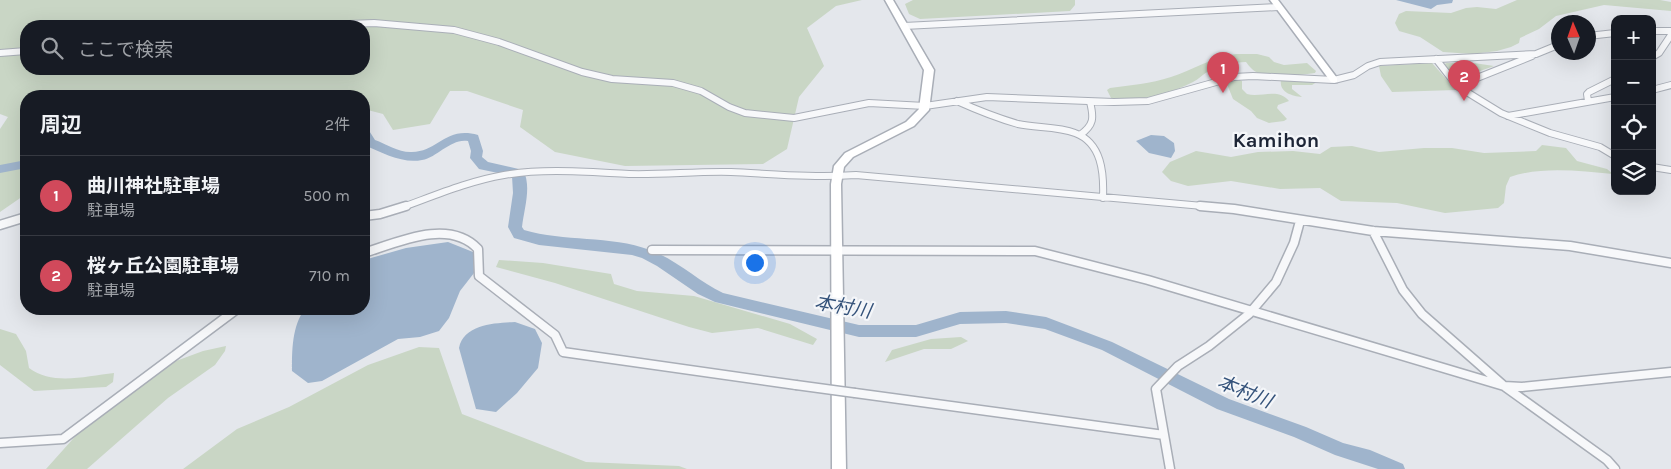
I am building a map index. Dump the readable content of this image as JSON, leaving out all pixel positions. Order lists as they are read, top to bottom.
{
  "districts": ["Kamihon"],
  "water": ["本村川"],
  "north": "top",
  "page": {
    "map_buttons": ["+", "−"],
    "search": "ここで検索",
    "pins": ["1", "2"],
    "heading": ["周辺", "2件"],
    "list": [
      {
        "mark": "1",
        "name": "曲川神社駐車場",
        "note": "駐車場",
        "value": "500 m"
      },
      {
        "mark": "2",
        "name": "桜ヶ丘公園駐車場",
        "note": "駐車場",
        "value": "710 m"
      }
    ]
  }
}
